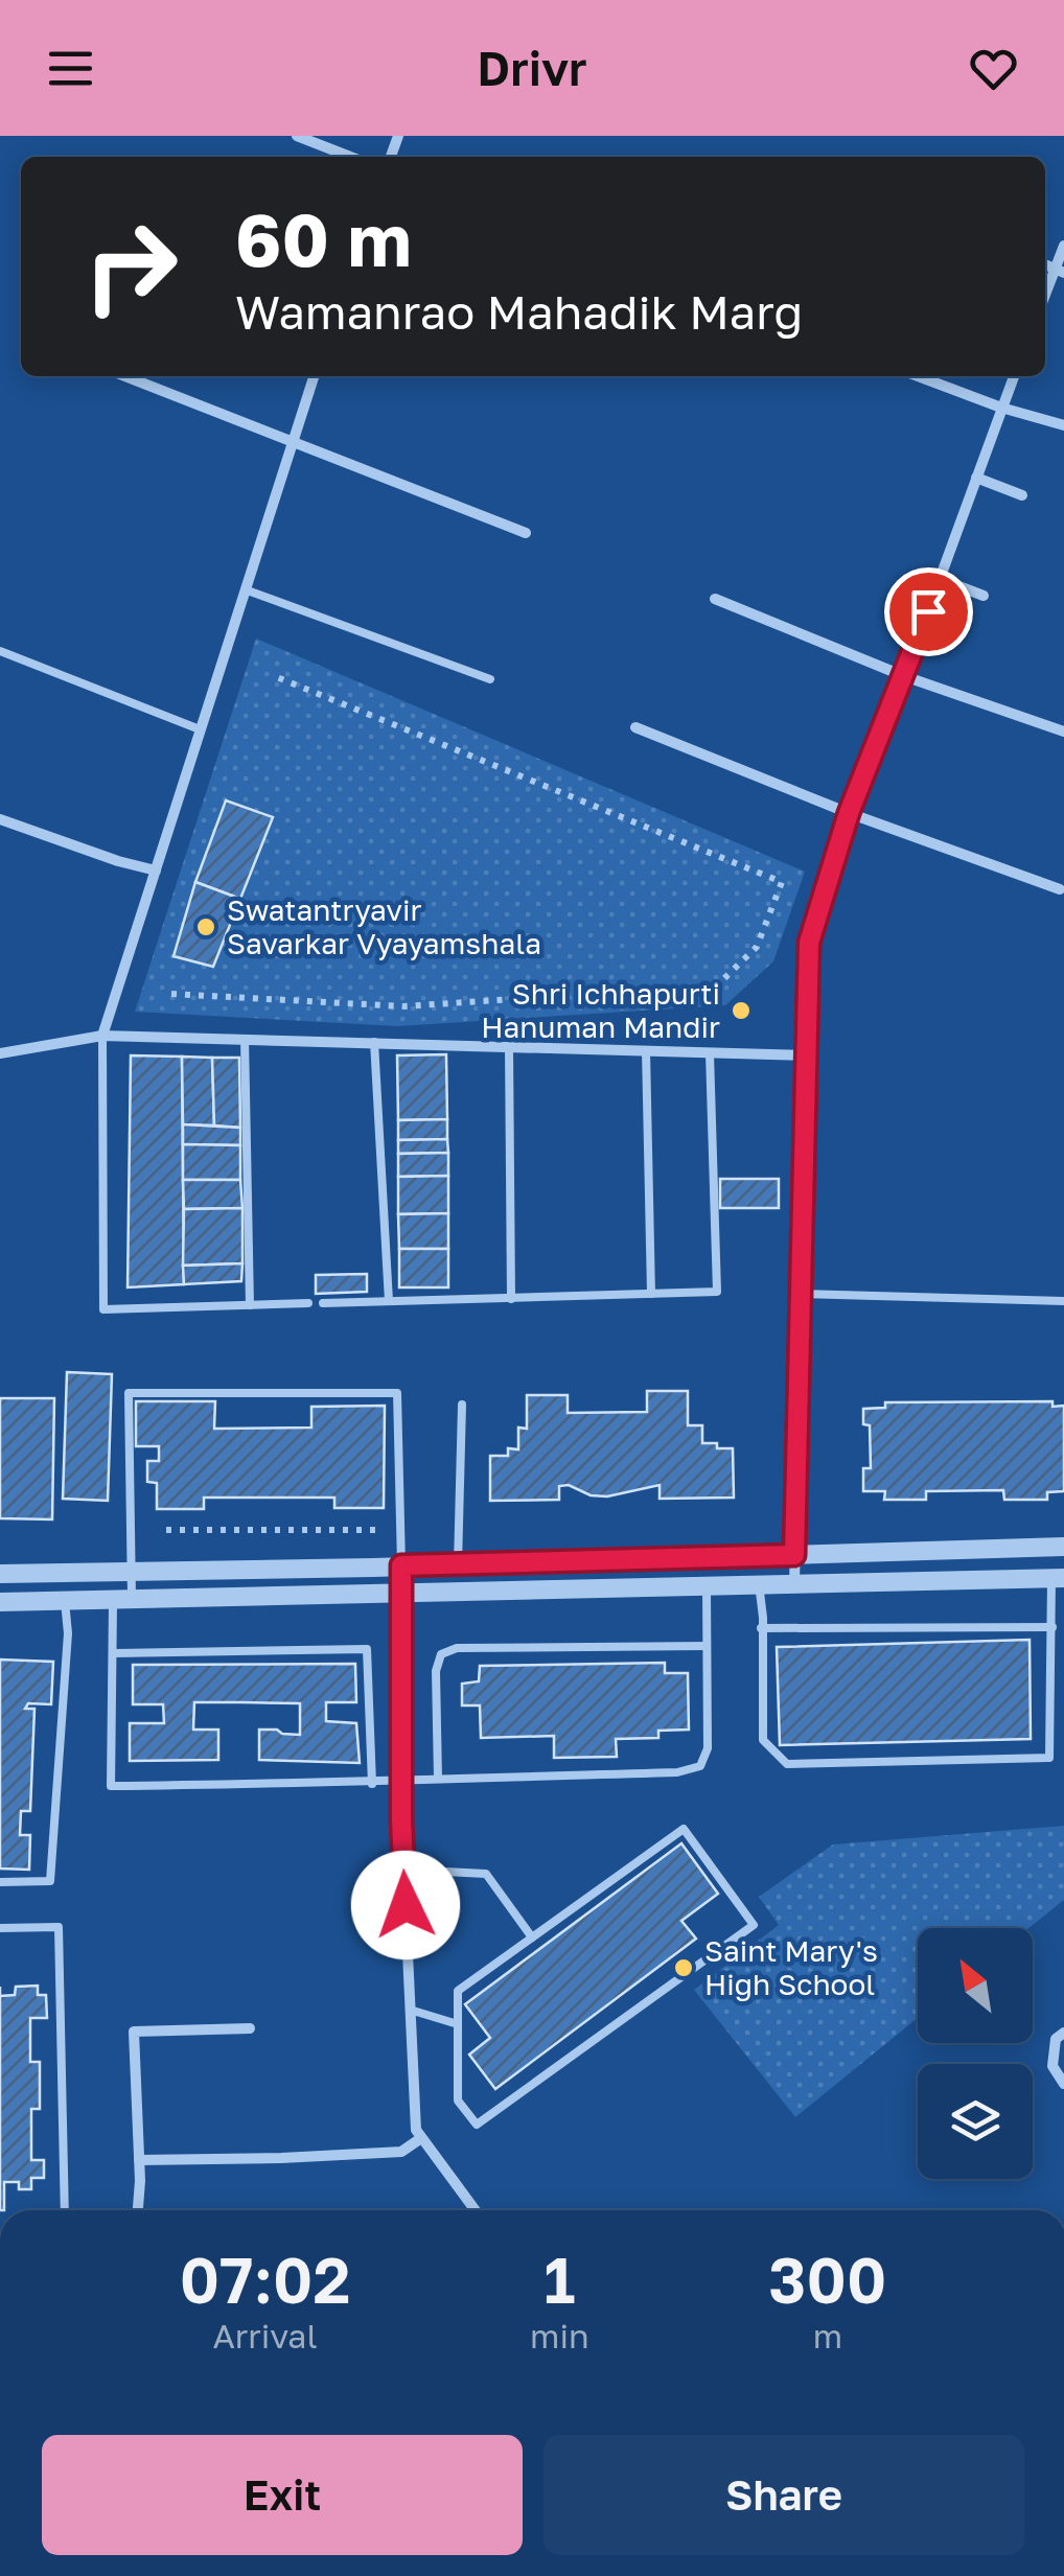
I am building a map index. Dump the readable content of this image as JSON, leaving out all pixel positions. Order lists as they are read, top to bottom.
{
  "places": ["Swatantryavir Savarkar Vyayamshala", "Shri Ichhapurti Hanuman Mandir", "Saint Mary's High School"],
  "north": "top left",
  "page": {
    "header": "Drivr",
    "turn": ["60 m", "Wamanrao Mahadik Marg"],
    "eta": [
      "07:02",
      "Arrival",
      "1",
      "min",
      "300",
      "m"
    ],
    "buttons": ["Exit", "Share"]
  }
}
